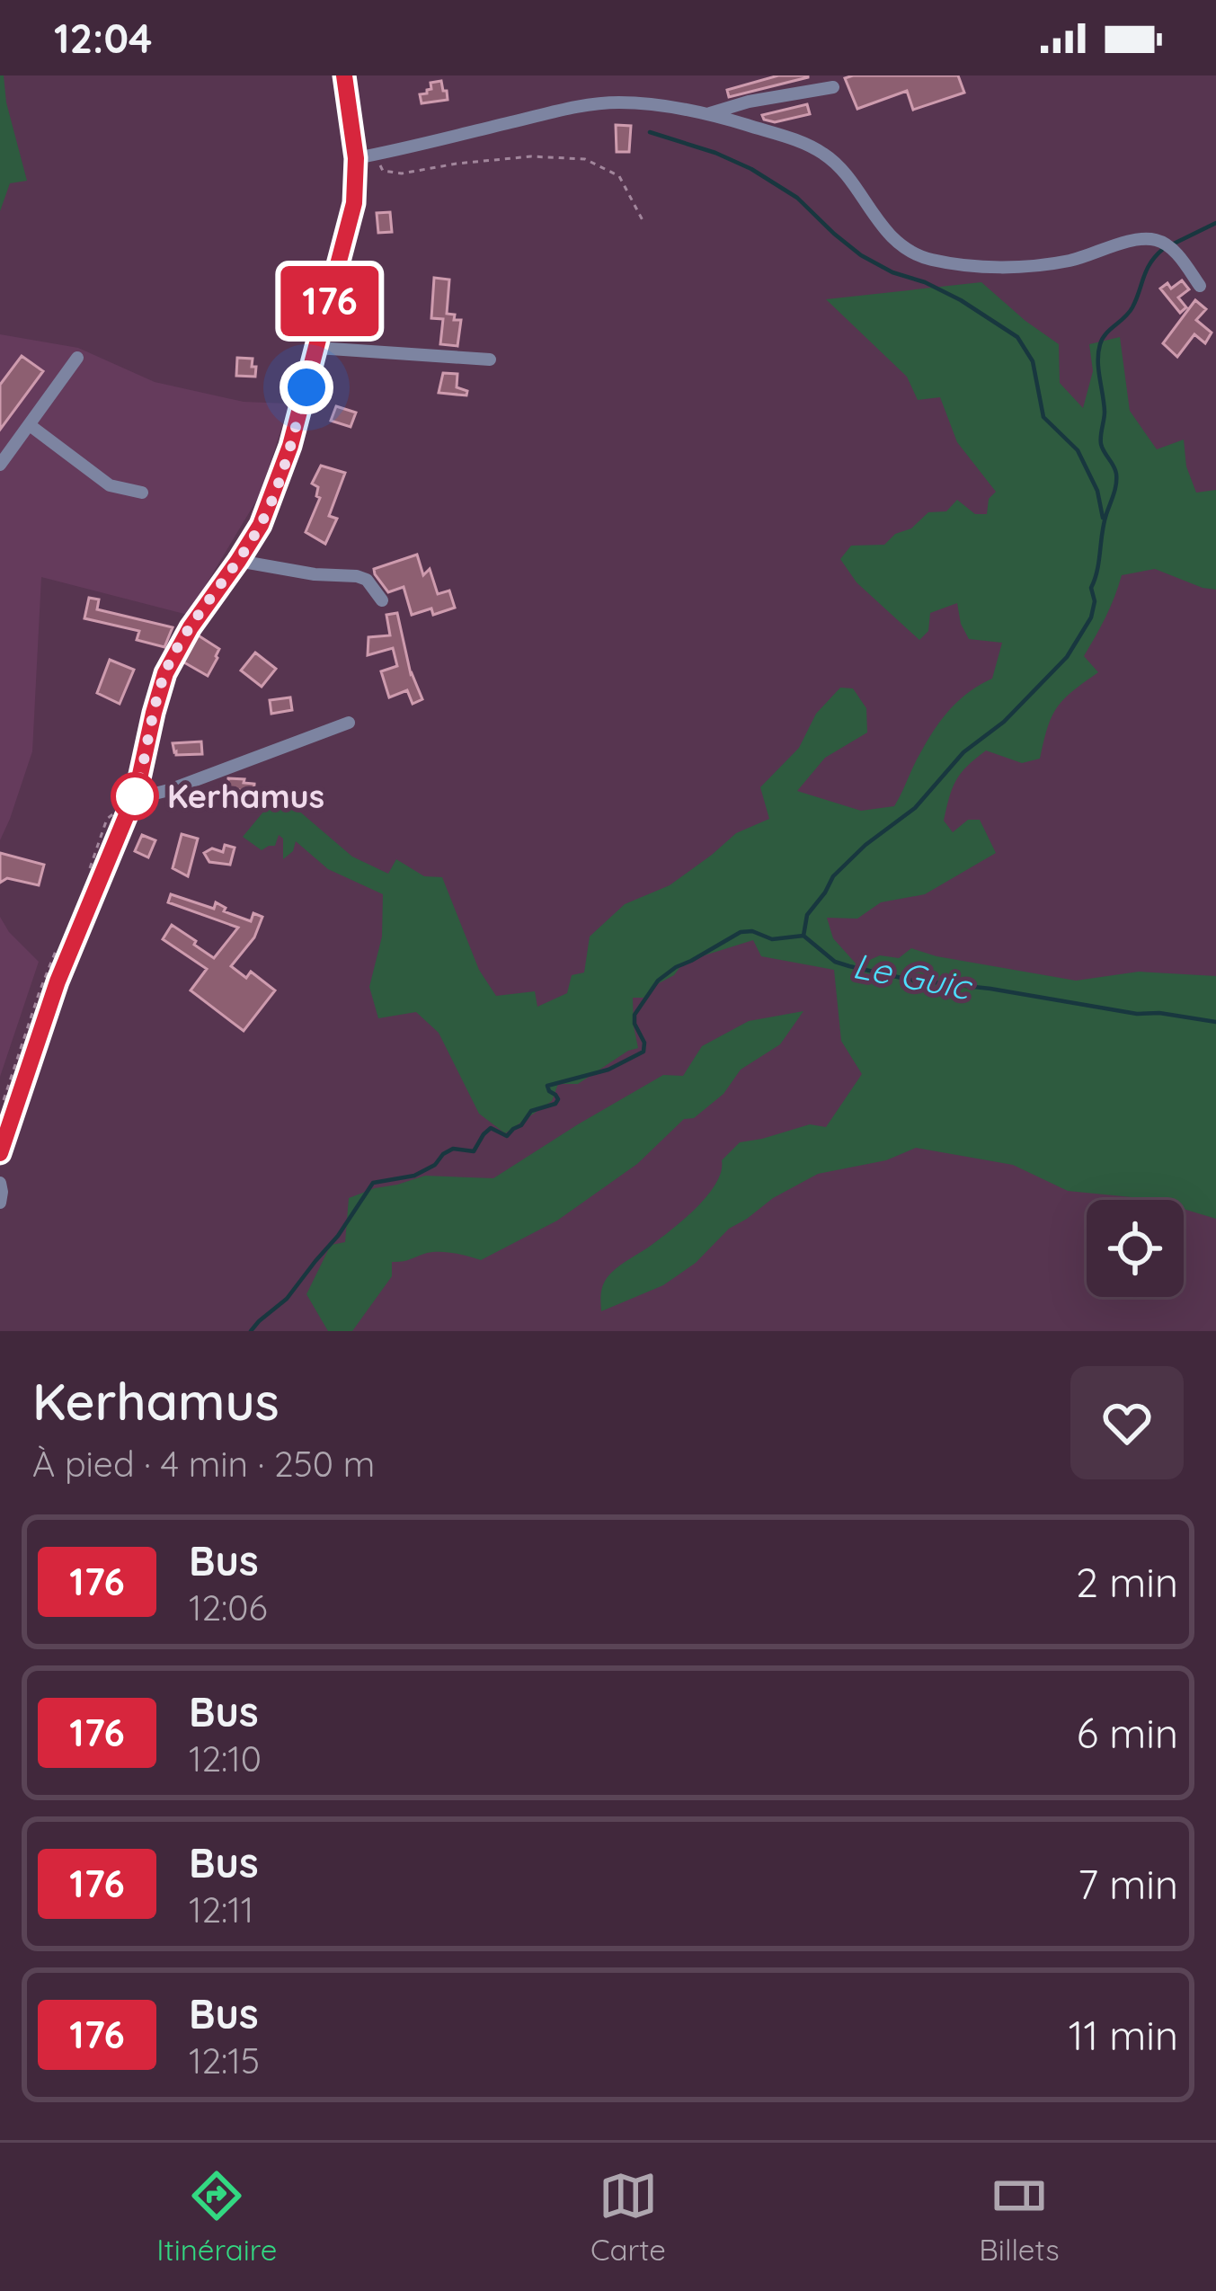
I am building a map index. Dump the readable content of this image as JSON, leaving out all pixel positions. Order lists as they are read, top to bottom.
{
  "water": ["Le Guic"],
  "places": ["Kerhamus"],
  "lines": ["bus line 176"],
  "page": {
    "status": "12:04",
    "on_map": "176",
    "heading": ["Kerhamus", "À pied · 4 min · 250 m"],
    "list": [
      {
        "mark": "176",
        "name": "Bus",
        "note": "12:06",
        "value": "2 min"
      },
      {
        "mark": "176",
        "name": "Bus",
        "note": "12:10",
        "value": "6 min"
      },
      {
        "mark": "176",
        "name": "Bus",
        "note": "12:11",
        "value": "7 min"
      },
      {
        "mark": "176",
        "name": "Bus",
        "note": "12:15",
        "value": "11 min"
      }
    ],
    "tabs": ["Itinéraire", "Carte", "Billets"]
  }
}
